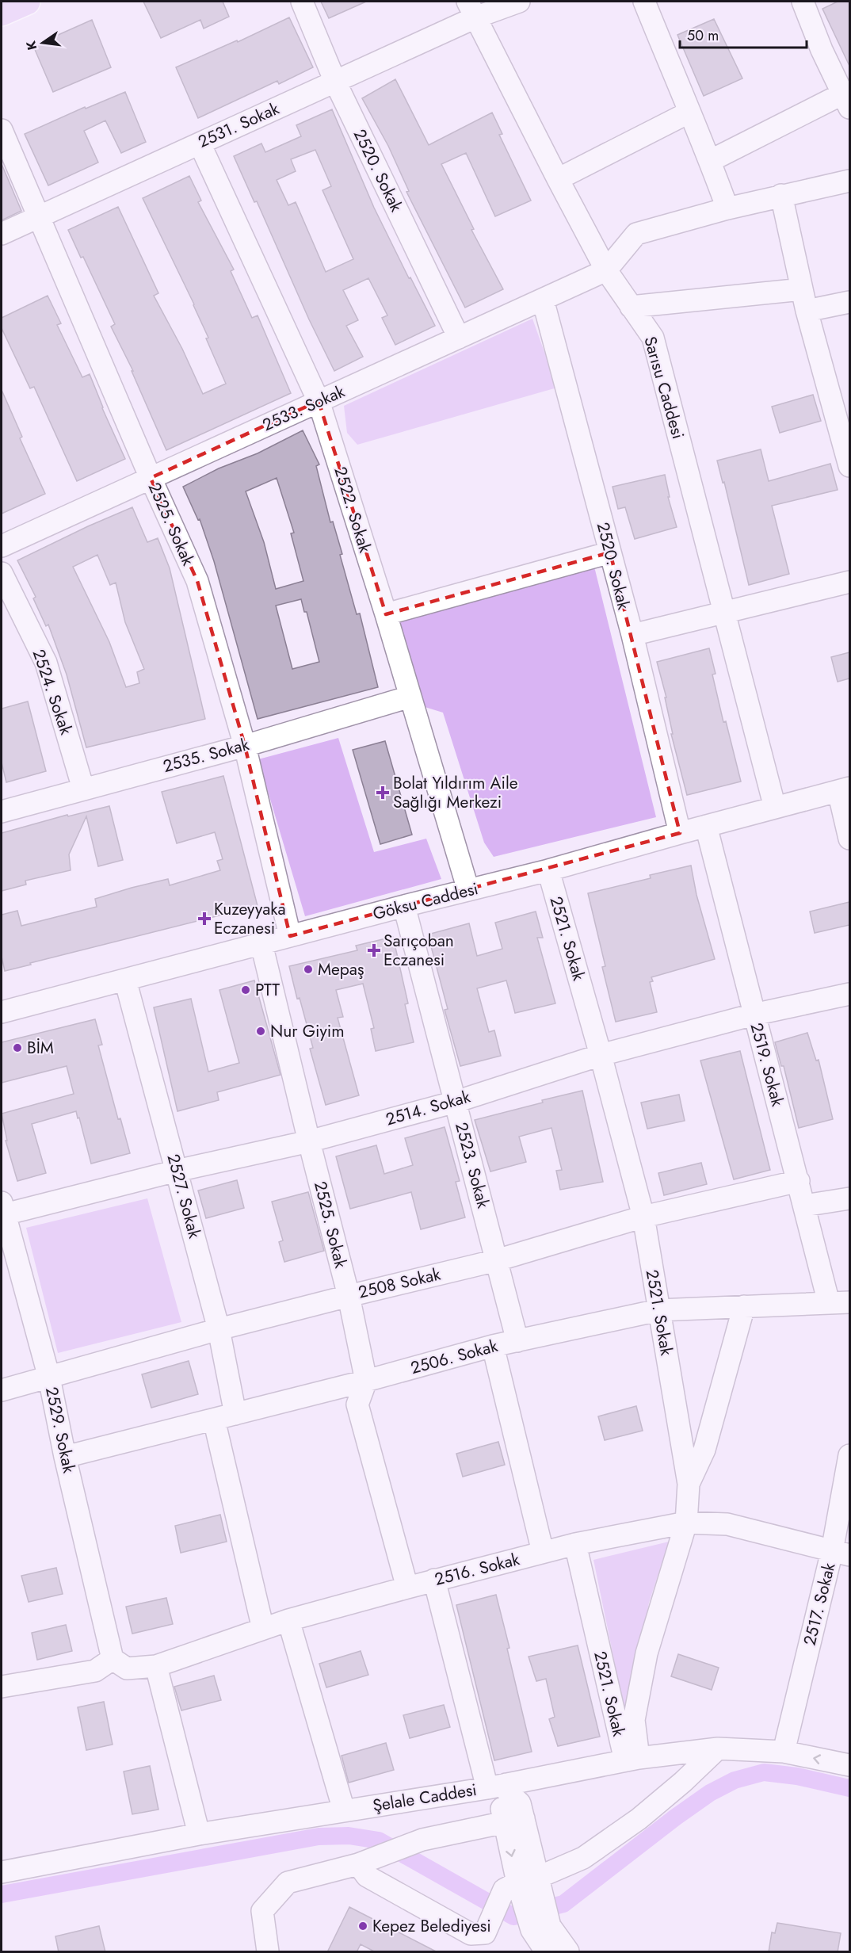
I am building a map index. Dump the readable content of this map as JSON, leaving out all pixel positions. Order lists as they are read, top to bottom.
{
  "streets": {
    "street": [
      "2531. Sokak",
      "2520. Sokak",
      "Sarısu Caddesi",
      "2533. Sokak",
      "2522. Sokak",
      "2525. Sokak",
      "2524. Sokak",
      "2535. Sokak",
      "Göksu Caddesi",
      "2521. Sokak",
      "2519. Sokak",
      "2514. Sokak",
      "2523. Sokak",
      "2527. Sokak",
      "2508 Sokak",
      "2506. Sokak",
      "2529. Sokak",
      "2516. Sokak",
      "2517. Sokak",
      "Şelale Caddesi"
    ]
  },
  "crossings": [
    ["2531. Sokak", "2520. Sokak"],
    ["2531. Sokak", "Sarısu Caddesi"],
    ["2531. Sokak", "2522. Sokak"],
    ["2531. Sokak", "2525. Sokak"],
    ["2520. Sokak", "2533. Sokak"],
    ["2520. Sokak", "Göksu Caddesi"],
    ["Sarısu Caddesi", "2533. Sokak"],
    ["Sarısu Caddesi", "Göksu Caddesi"],
    ["2533. Sokak", "2522. Sokak"],
    ["2533. Sokak", "2525. Sokak"],
    ["2522. Sokak", "2535. Sokak"],
    ["2522. Sokak", "Göksu Caddesi"],
    ["2525. Sokak", "2535. Sokak"],
    ["2525. Sokak", "Göksu Caddesi"],
    ["2525. Sokak", "2514. Sokak"],
    ["2525. Sokak", "2508 Sokak"],
    ["2525. Sokak", "2506. Sokak"],
    ["2524. Sokak", "2535. Sokak"],
    ["Göksu Caddesi", "2521. Sokak"],
    ["Göksu Caddesi", "2519. Sokak"],
    ["Göksu Caddesi", "2523. Sokak"],
    ["Göksu Caddesi", "2527. Sokak"],
    ["2521. Sokak", "2514. Sokak"],
    ["2521. Sokak", "2508 Sokak"],
    ["2521. Sokak", "2506. Sokak"],
    ["2521. Sokak", "2516. Sokak"],
    ["2521. Sokak", "Şelale Caddesi"],
    ["2519. Sokak", "2514. Sokak"],
    ["2519. Sokak", "2508 Sokak"],
    ["2519. Sokak", "2506. Sokak"],
    ["2514. Sokak", "2523. Sokak"],
    ["2514. Sokak", "2527. Sokak"],
    ["2514. Sokak", "2529. Sokak"],
    ["2523. Sokak", "2508 Sokak"],
    ["2523. Sokak", "2506. Sokak"],
    ["2527. Sokak", "2508 Sokak"],
    ["2527. Sokak", "2506. Sokak"],
    ["2508 Sokak", "2529. Sokak"],
    ["2506. Sokak", "2529. Sokak"],
    ["2529. Sokak", "2516. Sokak"],
    ["2516. Sokak", "2517. Sokak"],
    ["2517. Sokak", "Şelale Caddesi"]
  ],
  "places": {
    "health": ["Bolat Yıldırım Aile Sağlığı Merkezi", "Kuzeyyaka Eczanesi", "Sarıçoban Eczanesi"],
    "other": [
      "Mepaş",
      "PTT",
      "Nur Giyim",
      "BİM",
      "Kepez Belediyesi"
    ]
  },
  "scale_bar": "50 m",
  "north": "left"
}
